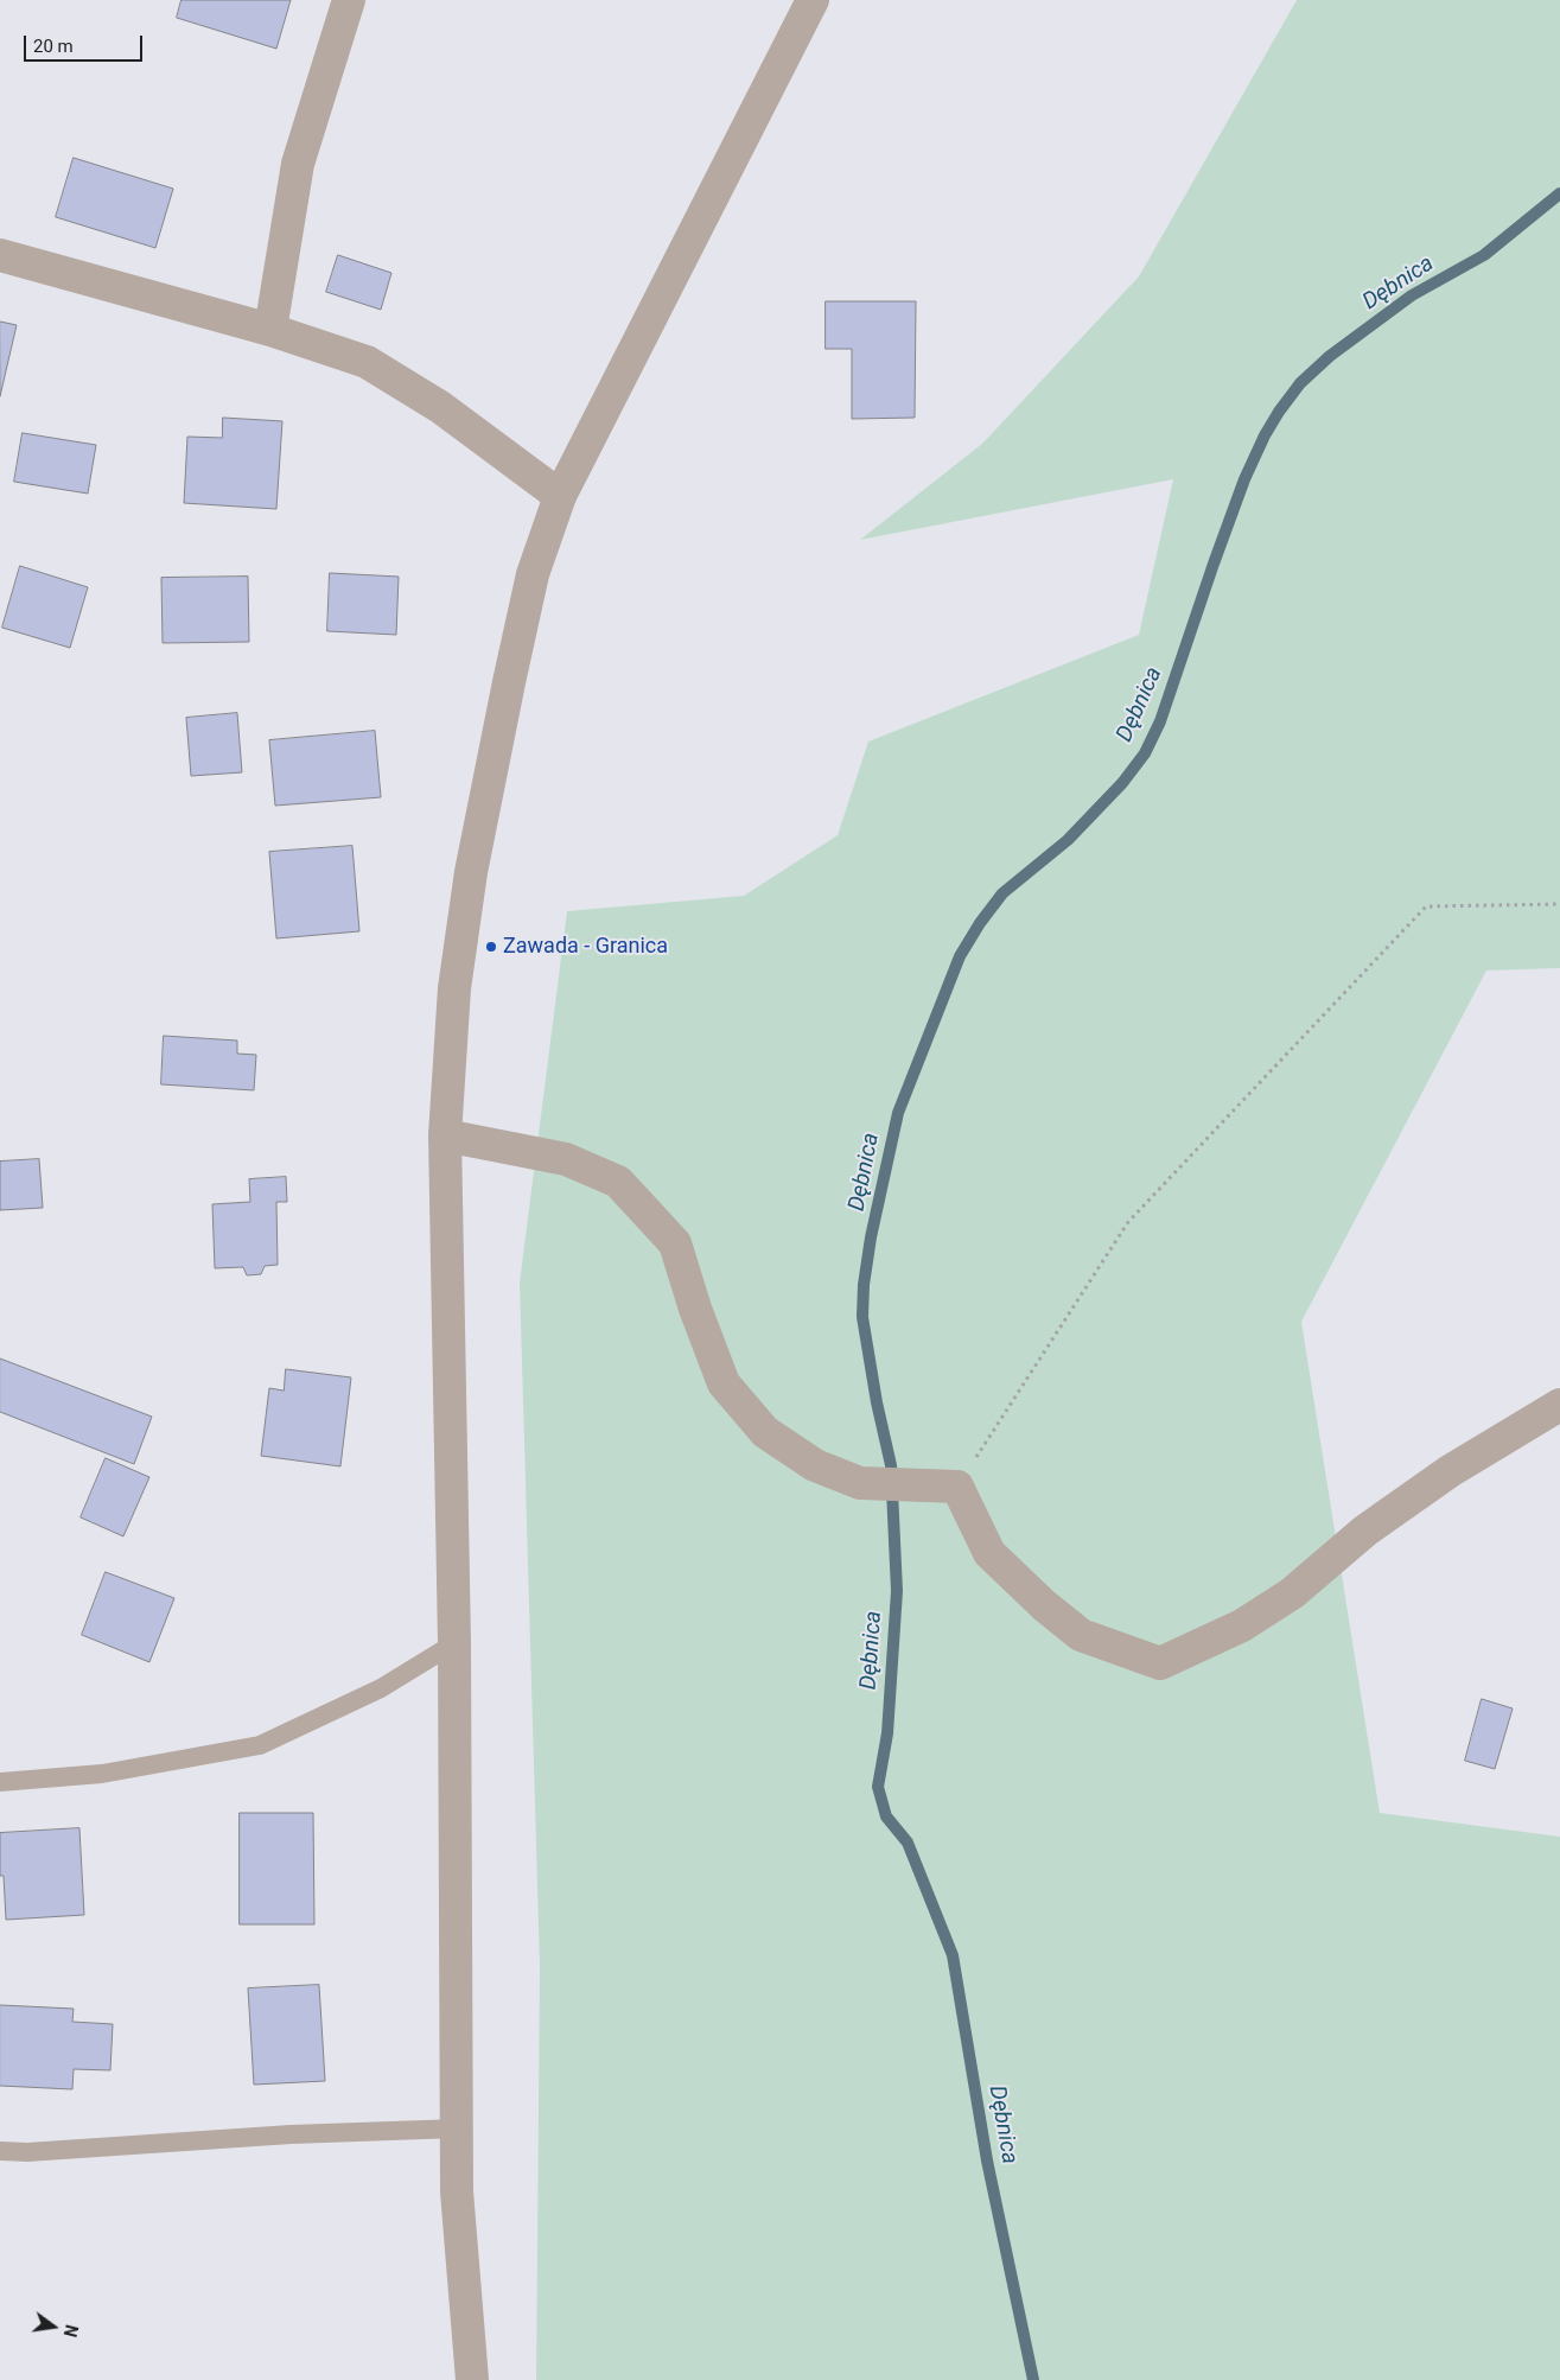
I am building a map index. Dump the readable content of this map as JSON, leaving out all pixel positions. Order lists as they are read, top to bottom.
{
  "water": ["Dębnica"],
  "places": ["Zawada - Granica"],
  "scale_bar": "20 m",
  "north": "right"
}
